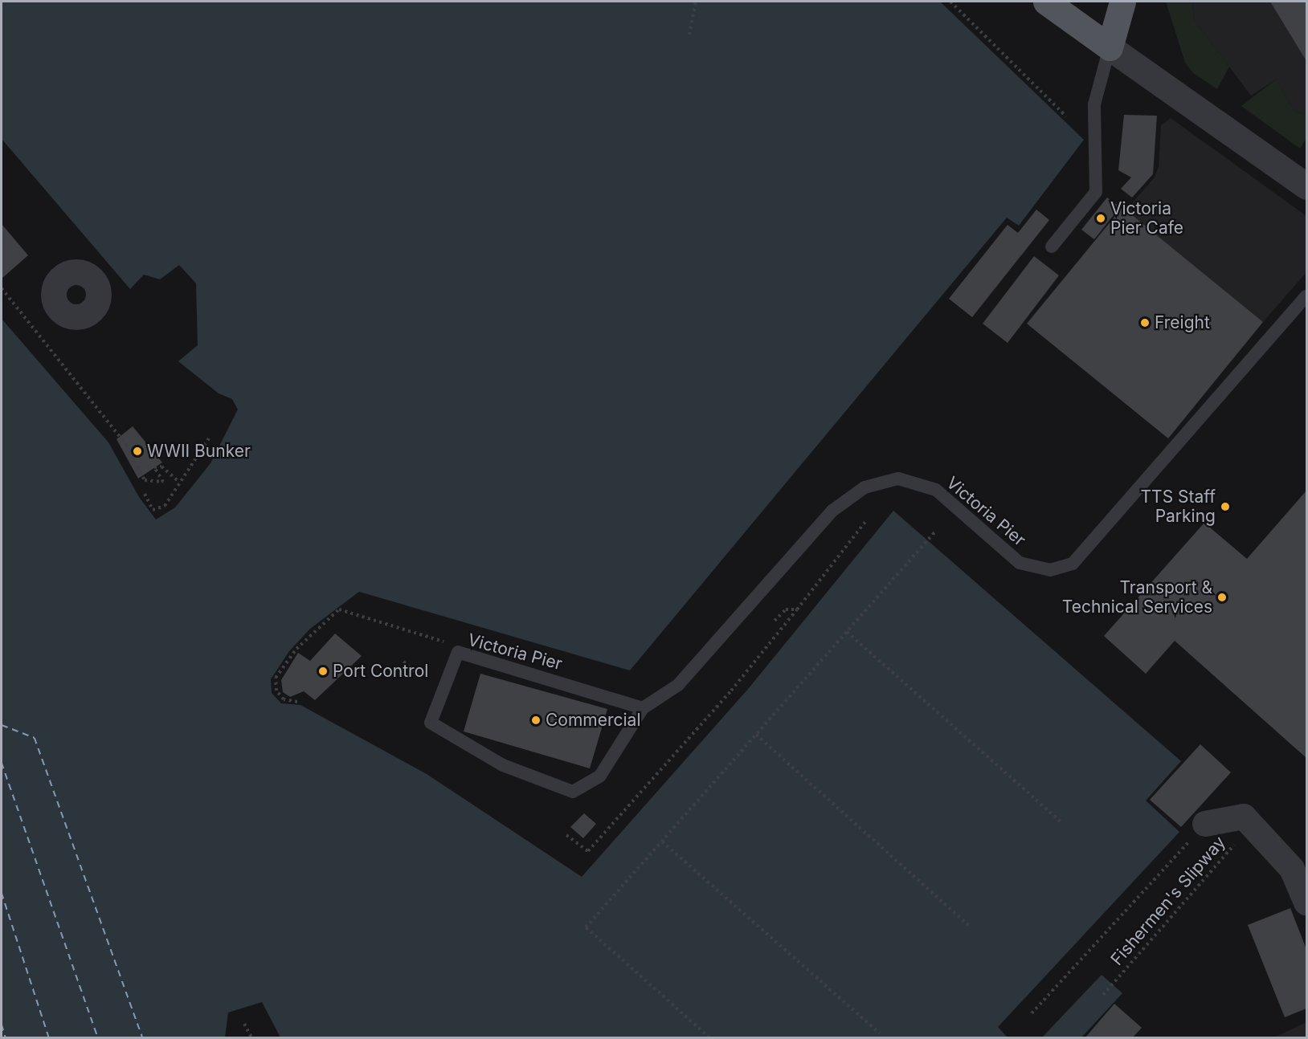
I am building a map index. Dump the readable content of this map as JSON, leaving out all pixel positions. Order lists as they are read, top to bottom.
{
  "streets": {
    "lane": ["Victoria Pier"],
    "path": ["Fishermen's Slipway"]
  },
  "places": [
    "Victoria Pier Cafe",
    "Freight",
    "WWII Bunker",
    "TTS Staff Parking",
    "Transport & Technical Services",
    "Port Control",
    "Commercial"
  ]
}
